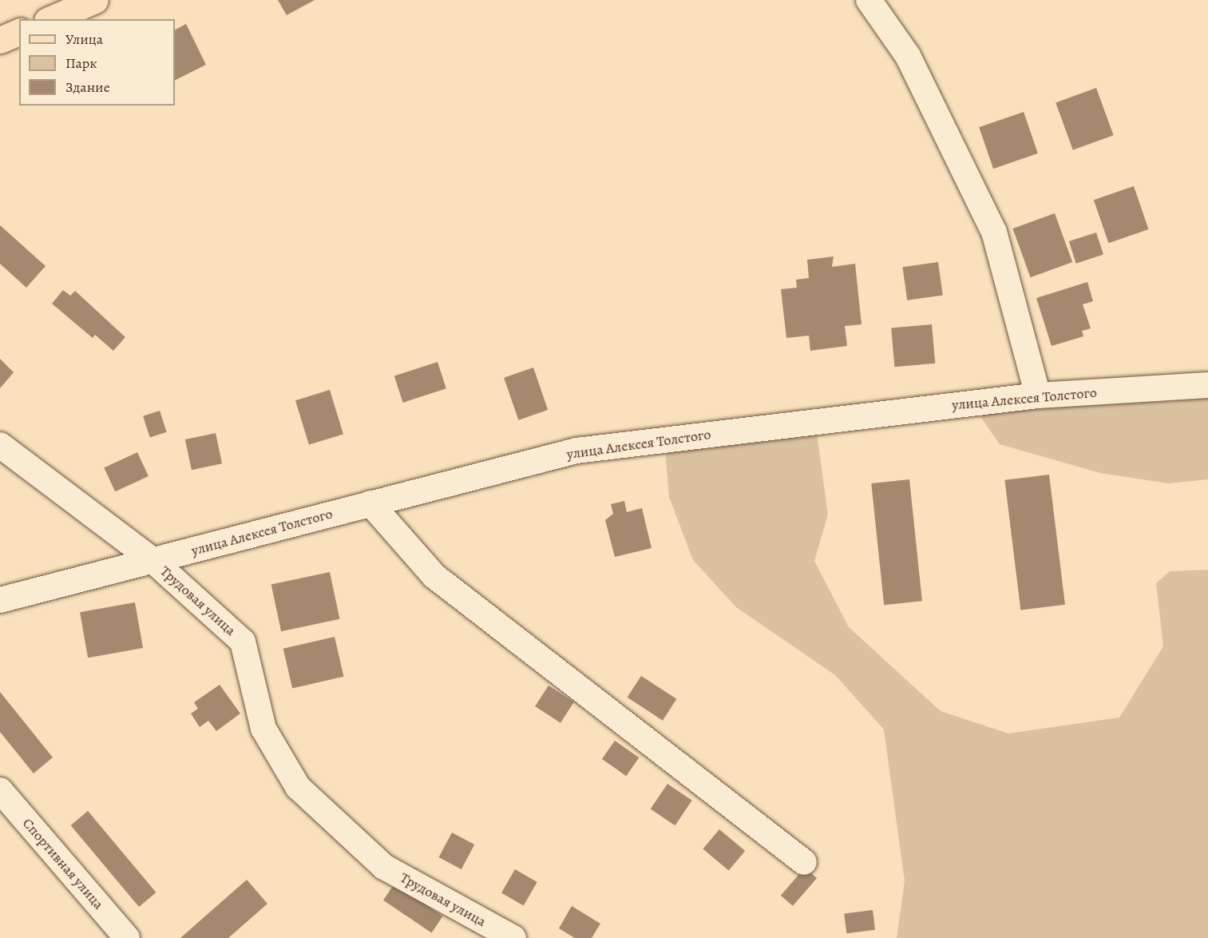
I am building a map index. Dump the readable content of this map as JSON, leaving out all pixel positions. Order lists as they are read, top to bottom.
{
  "streets": {
    "street": ["улица Алексея Толстого", "Трудовая улица", "Спортивная улица"]
  },
  "crossings": [
    ["улица Алексея Толстого", "Трудовая улица"]
  ],
  "legend": ["Улица", "Парк", "Здание"]
}
